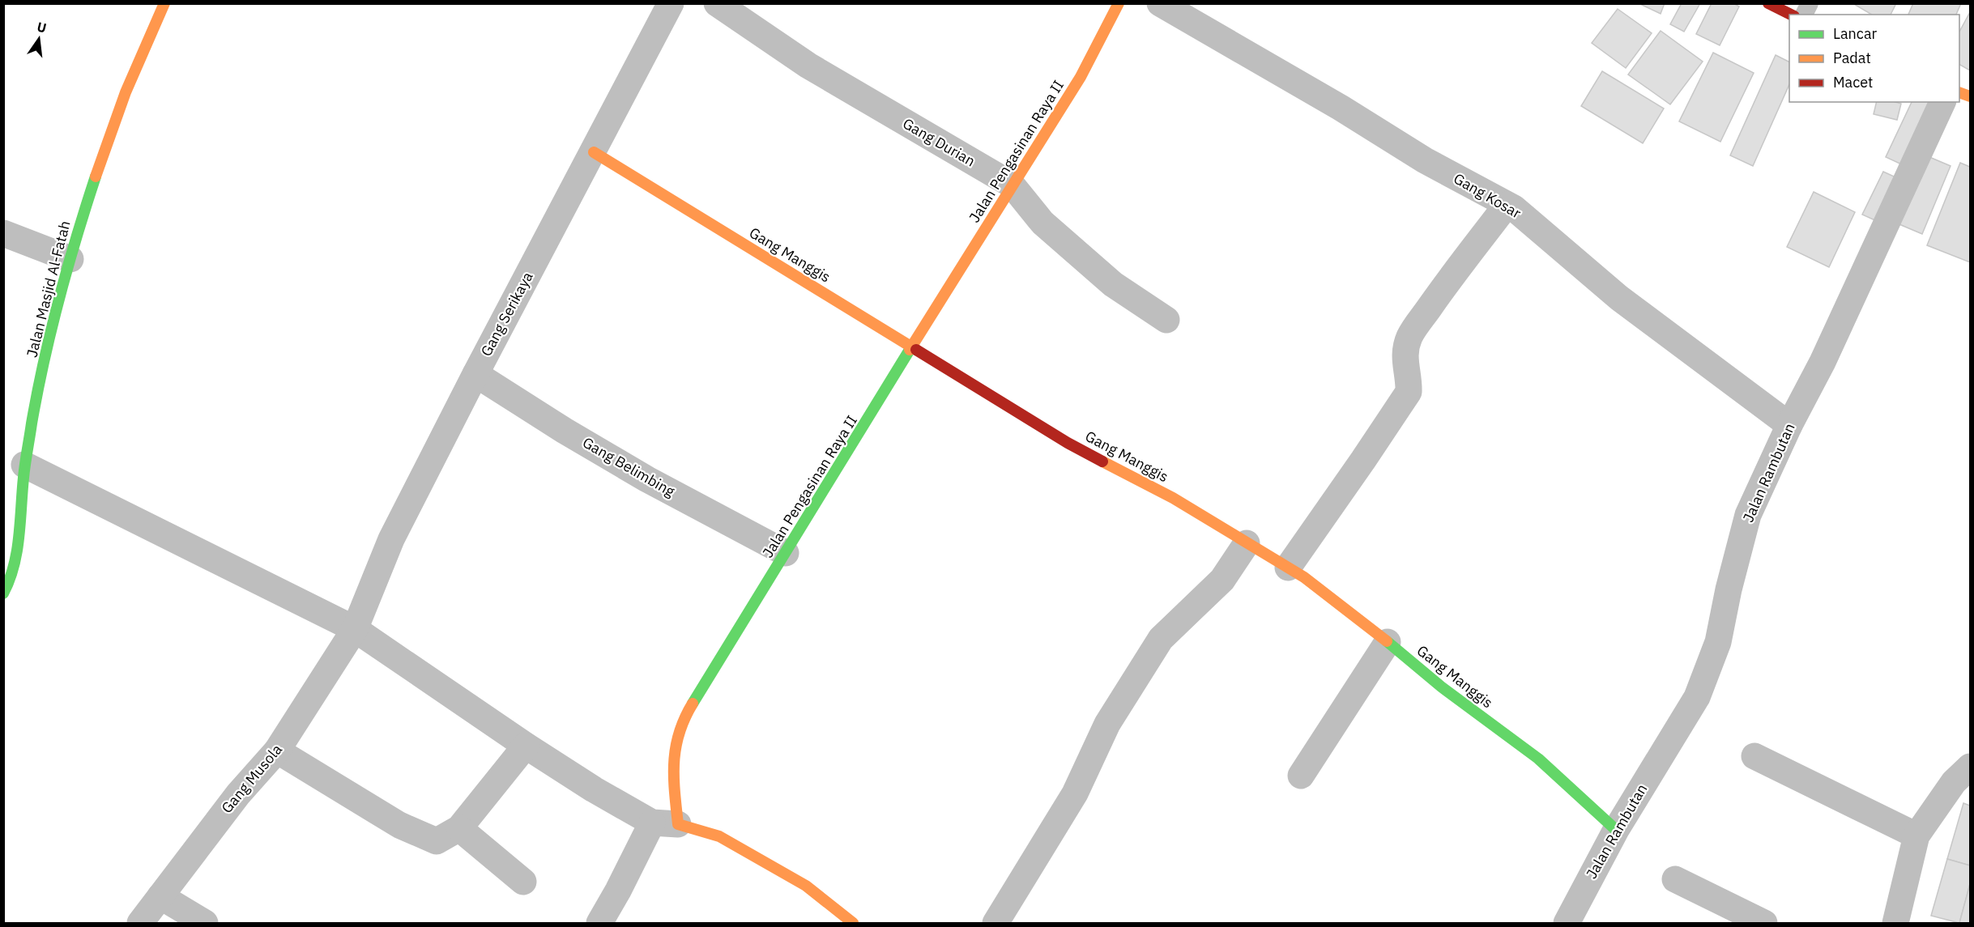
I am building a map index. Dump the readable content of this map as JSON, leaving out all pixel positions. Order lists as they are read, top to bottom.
{
  "streets": {
    "street": [
      "Gang Durian",
      "Jalan Pengasinan Raya II",
      "Gang Kosar",
      "Gang Manggis",
      "Jalan Masjid Al-Fatah",
      "Gang Serikaya",
      "Gang Belimbing",
      "Jalan Rambutan",
      "Gang Musola"
    ]
  },
  "crossings": [
    ["Gang Durian", "Jalan Pengasinan Raya II"],
    ["Jalan Pengasinan Raya II", "Gang Manggis"],
    ["Jalan Pengasinan Raya II", "Gang Belimbing"],
    ["Gang Kosar", "Jalan Rambutan"],
    ["Gang Manggis", "Gang Serikaya"],
    ["Gang Manggis", "Jalan Rambutan"],
    ["Gang Serikaya", "Gang Belimbing"],
    ["Gang Serikaya", "Gang Musola"]
  ],
  "legend": ["Lancar", "Padat", "Macet"],
  "north": "top"
}
